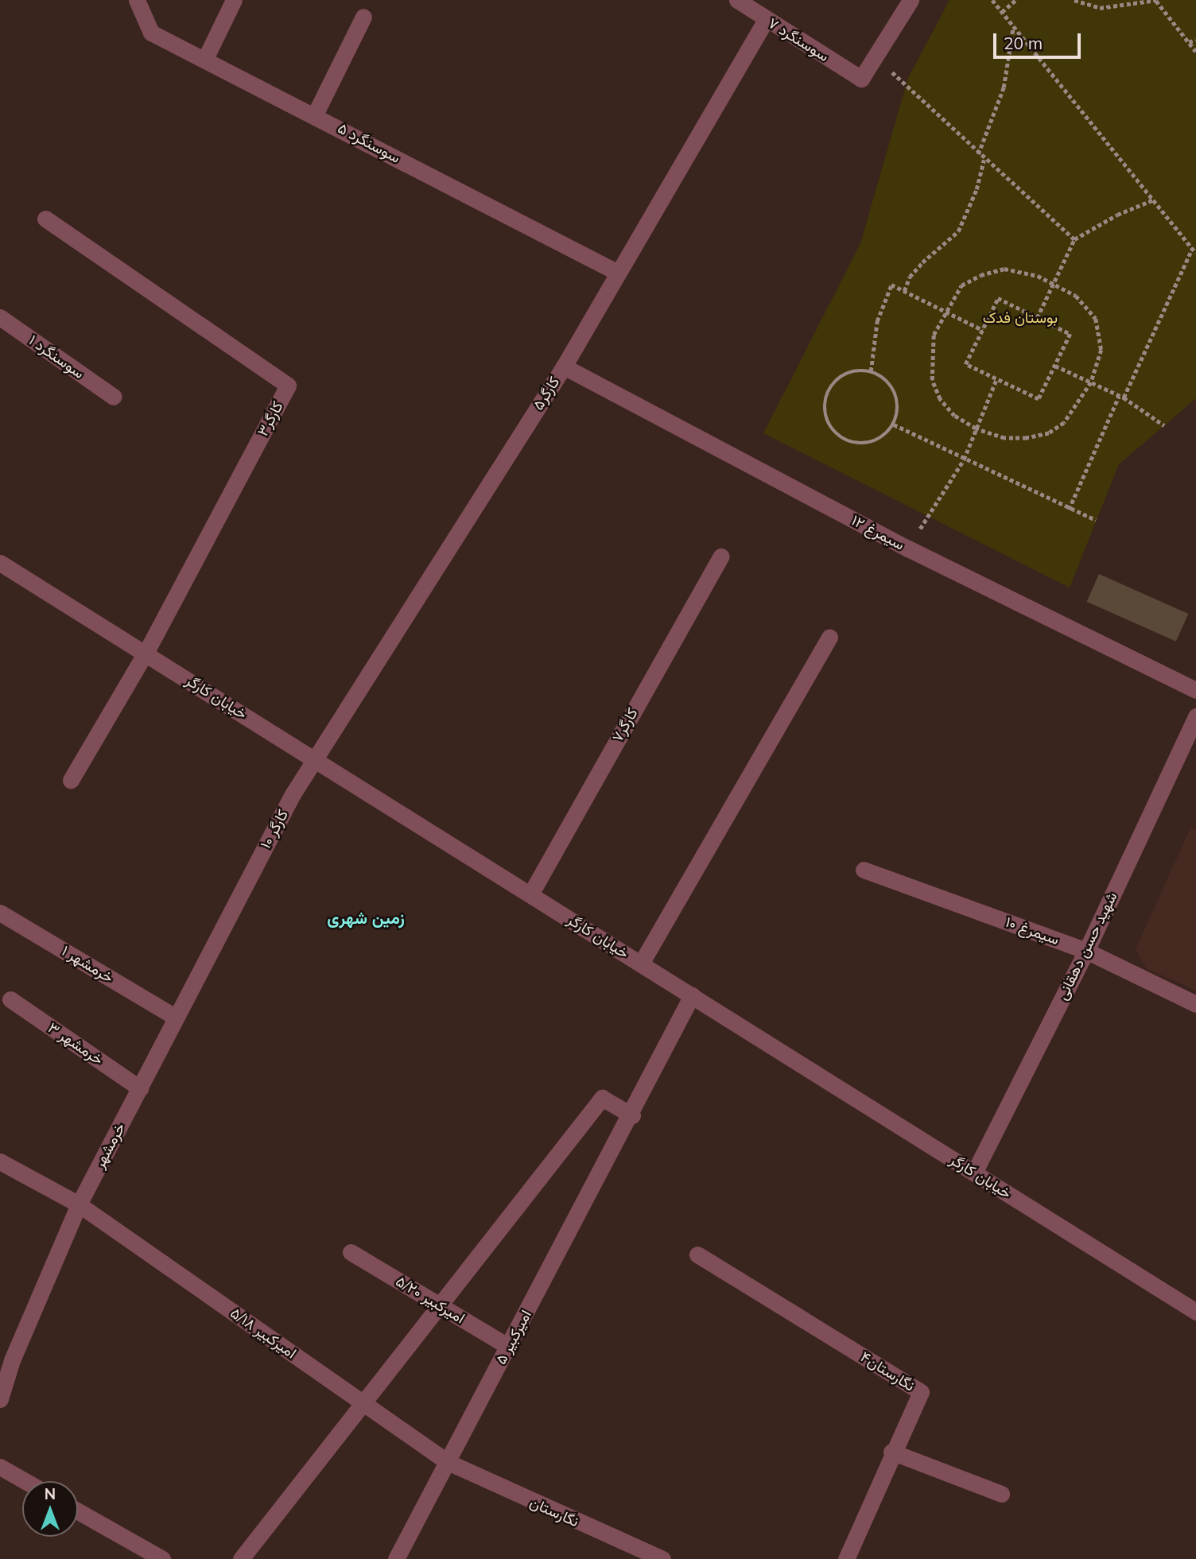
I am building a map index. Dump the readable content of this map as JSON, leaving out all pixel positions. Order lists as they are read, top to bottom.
{
  "streets": {
    "street": [
      "سوسنگرد ۷",
      "سوسنگرد ۵",
      "سوسنگرد ۱",
      "کارگر۵",
      "کارگر۳",
      "سیمرغ ۱۲",
      "خیابان کارگر",
      "کارگر۷",
      "کارگر ۱۰",
      "سیمرغ ۱۰",
      "شهید حسن دهقانی",
      "خرمشهر ۱",
      "خرمشهر ۳",
      "خرمشهر",
      "امیرکبیر ۵/۲۰",
      "امیرکبیر ۵/۱۸",
      "امیرکبیر ۵",
      "نگارستان۴",
      "نگارستان"
    ]
  },
  "crossings": [
    ["سوسنگرد ۷", "کارگر۵"],
    ["سوسنگرد ۵", "کارگر۵"],
    ["کارگر۵", "سیمرغ ۱۲"],
    ["کارگر۵", "خیابان کارگر"],
    ["کارگر۵", "کارگر ۱۰"],
    ["کارگر۳", "خیابان کارگر"],
    ["خیابان کارگر", "کارگر۷"],
    ["خیابان کارگر", "کارگر ۱۰"],
    ["خیابان کارگر", "شهید حسن دهقانی"],
    ["خیابان کارگر", "امیرکبیر ۵"],
    ["کارگر ۱۰", "خرمشهر"],
    ["سیمرغ ۱۰", "شهید حسن دهقانی"],
    ["خرمشهر ۱", "خرمشهر"],
    ["خرمشهر ۳", "خرمشهر"],
    ["خرمشهر", "امیرکبیر ۵/۱۸"],
    ["امیرکبیر ۵/۲۰", "امیرکبیر ۵"],
    ["امیرکبیر ۵/۱۸", "امیرکبیر ۵"],
    ["امیرکبیر ۵/۱۸", "نگارستان"],
    ["امیرکبیر ۵", "نگارستان"]
  ],
  "districts": ["زمین شهری"],
  "parks": ["بوستان فدک"],
  "scale_bar": "20 m",
  "north": "top"
}
